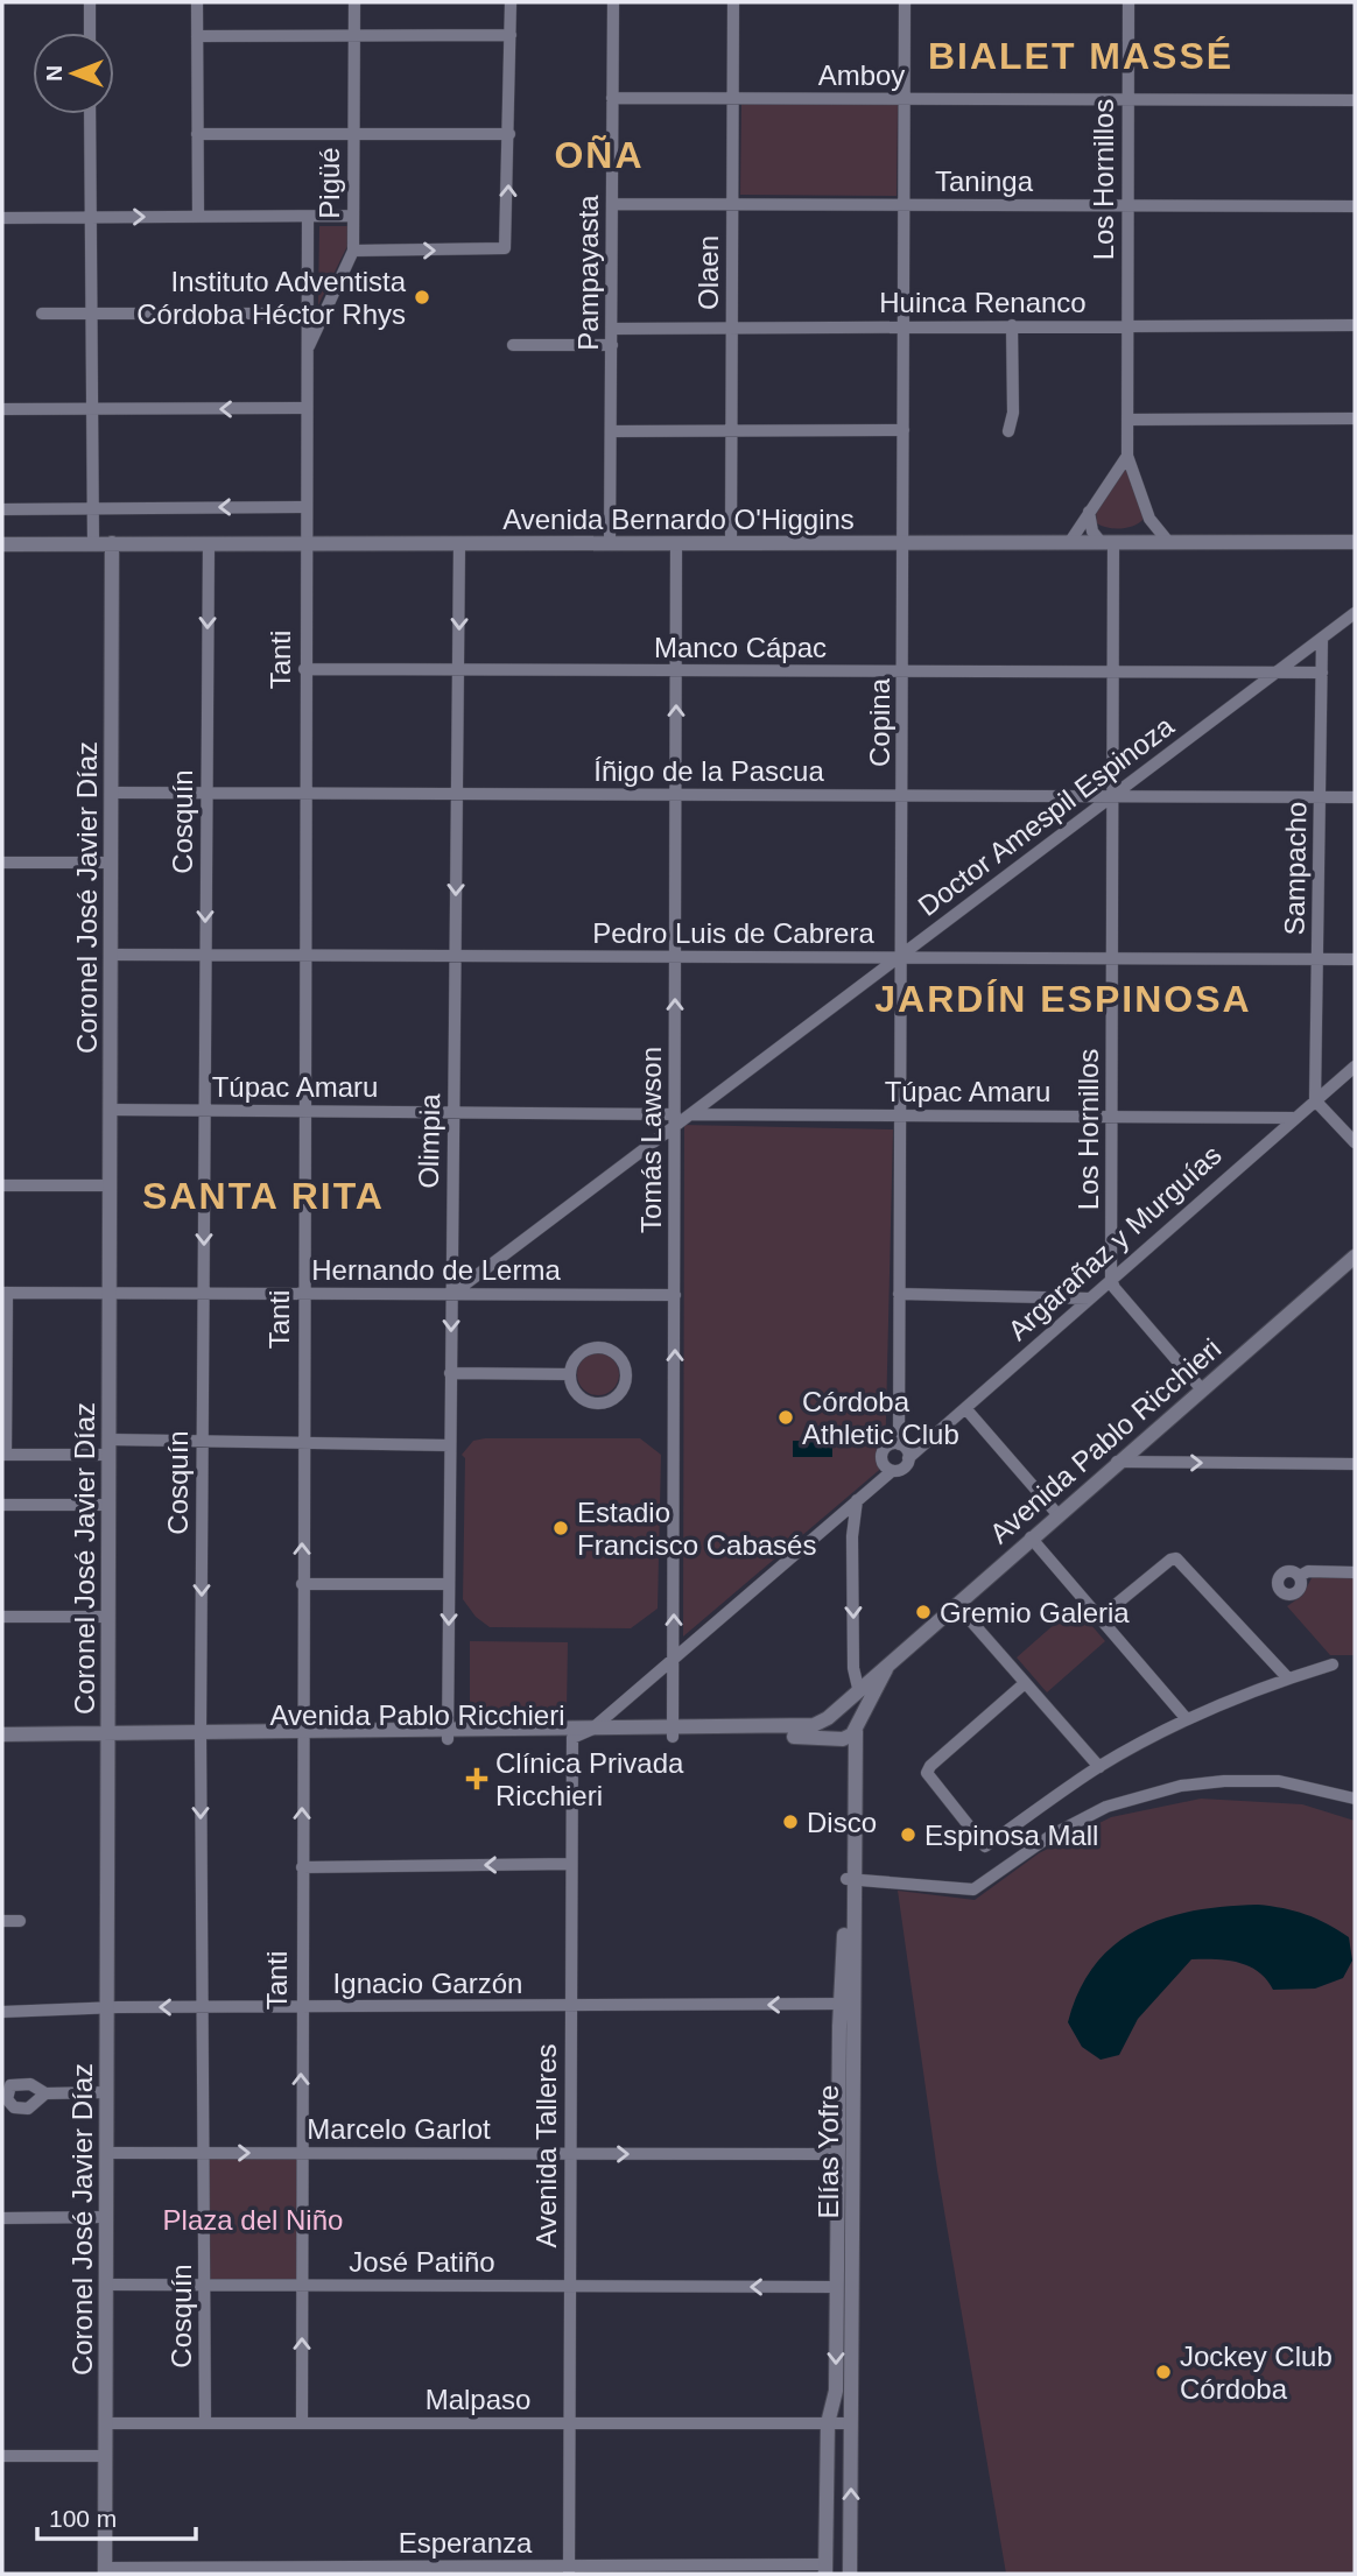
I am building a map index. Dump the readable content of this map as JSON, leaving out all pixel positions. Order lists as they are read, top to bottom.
{
  "streets": {
    "main road": [
      "Avenida Bernardo O'Higgins",
      "Coronel José Javier Díaz",
      "Avenida Pablo Ricchieri",
      "Elías Yofre"
    ],
    "street": [
      "Amboy",
      "Los Hornillos",
      "Taninga",
      "Pigüé",
      "Pampayasta",
      "Olaen",
      "Huinca Renanco",
      "Manco Cápac",
      "Tanti",
      "Copina",
      "Íñigo de la Pascua",
      "Doctor Amespil Espinoza",
      "Cosquín",
      "Sampacho",
      "Pedro Luis de Cabrera",
      "Túpac Amaru",
      "Tomás Lawson",
      "Olimpia",
      "Argarañaz y Murguías",
      "Hernando de Lerma",
      "Ignacio Garzón",
      "Marcelo Garlot",
      "Avenida Talleres",
      "José Patiño",
      "Malpaso",
      "Esperanza"
    ]
  },
  "crossings": [
    ["Amboy", "Los Hornillos"],
    ["Amboy", "Pampayasta"],
    ["Amboy", "Olaen"],
    ["Amboy", "Copina"],
    ["Los Hornillos", "Taninga"],
    ["Los Hornillos", "Huinca Renanco"],
    ["Los Hornillos", "Avenida Bernardo O'Higgins"],
    ["Los Hornillos", "Manco Cápac"],
    ["Los Hornillos", "Íñigo de la Pascua"],
    ["Los Hornillos", "Doctor Amespil Espinoza"],
    ["Los Hornillos", "Pedro Luis de Cabrera"],
    ["Los Hornillos", "Túpac Amaru"],
    ["Los Hornillos", "Argarañaz y Murguías"],
    ["Taninga", "Pampayasta"],
    ["Taninga", "Olaen"],
    ["Taninga", "Copina"],
    ["Pigüé", "Tanti"],
    ["Pampayasta", "Huinca Renanco"],
    ["Pampayasta", "Avenida Bernardo O'Higgins"],
    ["Olaen", "Huinca Renanco"],
    ["Olaen", "Avenida Bernardo O'Higgins"],
    ["Huinca Renanco", "Copina"],
    ["Avenida Bernardo O'Higgins", "Tanti"],
    ["Avenida Bernardo O'Higgins", "Copina"],
    ["Avenida Bernardo O'Higgins", "Cosquín"],
    ["Avenida Bernardo O'Higgins", "Coronel José Javier Díaz"],
    ["Avenida Bernardo O'Higgins", "Tomás Lawson"],
    ["Avenida Bernardo O'Higgins", "Olimpia"],
    ["Manco Cápac", "Tanti"],
    ["Manco Cápac", "Copina"],
    ["Manco Cápac", "Doctor Amespil Espinoza"],
    ["Manco Cápac", "Sampacho"],
    ["Manco Cápac", "Tomás Lawson"],
    ["Manco Cápac", "Olimpia"],
    ["Tanti", "Íñigo de la Pascua"],
    ["Tanti", "Pedro Luis de Cabrera"],
    ["Tanti", "Túpac Amaru"],
    ["Tanti", "Hernando de Lerma"],
    ["Tanti", "Avenida Pablo Ricchieri"],
    ["Tanti", "Ignacio Garzón"],
    ["Tanti", "Marcelo Garlot"],
    ["Tanti", "José Patiño"],
    ["Tanti", "Malpaso"],
    ["Copina", "Íñigo de la Pascua"],
    ["Copina", "Doctor Amespil Espinoza"],
    ["Copina", "Pedro Luis de Cabrera"],
    ["Copina", "Túpac Amaru"],
    ["Copina", "Argarañaz y Murguías"],
    ["Íñigo de la Pascua", "Doctor Amespil Espinoza"],
    ["Íñigo de la Pascua", "Cosquín"],
    ["Íñigo de la Pascua", "Sampacho"],
    ["Íñigo de la Pascua", "Coronel José Javier Díaz"],
    ["Íñigo de la Pascua", "Tomás Lawson"],
    ["Íñigo de la Pascua", "Olimpia"],
    ["Doctor Amespil Espinoza", "Sampacho"],
    ["Doctor Amespil Espinoza", "Pedro Luis de Cabrera"],
    ["Doctor Amespil Espinoza", "Túpac Amaru"],
    ["Doctor Amespil Espinoza", "Tomás Lawson"],
    ["Doctor Amespil Espinoza", "Olimpia"],
    ["Doctor Amespil Espinoza", "Hernando de Lerma"],
    ["Cosquín", "Pedro Luis de Cabrera"],
    ["Cosquín", "Túpac Amaru"],
    ["Cosquín", "Hernando de Lerma"],
    ["Cosquín", "Avenida Pablo Ricchieri"],
    ["Cosquín", "Ignacio Garzón"],
    ["Cosquín", "Marcelo Garlot"],
    ["Cosquín", "José Patiño"],
    ["Cosquín", "Malpaso"],
    ["Sampacho", "Pedro Luis de Cabrera"],
    ["Sampacho", "Argarañaz y Murguías"],
    ["Coronel José Javier Díaz", "Pedro Luis de Cabrera"],
    ["Coronel José Javier Díaz", "Túpac Amaru"],
    ["Coronel José Javier Díaz", "Hernando de Lerma"],
    ["Coronel José Javier Díaz", "Avenida Pablo Ricchieri"],
    ["Coronel José Javier Díaz", "Ignacio Garzón"],
    ["Coronel José Javier Díaz", "Marcelo Garlot"],
    ["Coronel José Javier Díaz", "José Patiño"],
    ["Coronel José Javier Díaz", "Malpaso"],
    ["Coronel José Javier Díaz", "Esperanza"],
    ["Pedro Luis de Cabrera", "Tomás Lawson"],
    ["Pedro Luis de Cabrera", "Olimpia"],
    ["Túpac Amaru", "Tomás Lawson"],
    ["Túpac Amaru", "Olimpia"],
    ["Túpac Amaru", "Argarañaz y Murguías"],
    ["Tomás Lawson", "Hernando de Lerma"],
    ["Tomás Lawson", "Avenida Pablo Ricchieri"],
    ["Olimpia", "Hernando de Lerma"],
    ["Olimpia", "Avenida Pablo Ricchieri"],
    ["Avenida Pablo Ricchieri", "Avenida Talleres"],
    ["Avenida Pablo Ricchieri", "Elías Yofre"],
    ["Ignacio Garzón", "Avenida Talleres"],
    ["Ignacio Garzón", "Elías Yofre"],
    ["Marcelo Garlot", "Avenida Talleres"],
    ["Marcelo Garlot", "Elías Yofre"],
    ["Avenida Talleres", "José Patiño"],
    ["Avenida Talleres", "Malpaso"],
    ["Avenida Talleres", "Esperanza"],
    ["Elías Yofre", "José Patiño"],
    ["Elías Yofre", "Malpaso"],
    ["Elías Yofre", "Esperanza"]
  ],
  "one_way": [
    "Cosquín",
    "Tomás Lawson",
    "Olimpia",
    "Ignacio Garzón",
    "Marcelo Garlot",
    "José Patiño"
  ],
  "districts": [
    "BIALET MASSÉ",
    "OÑA",
    "JARDÍN ESPINOSA",
    "SANTA RITA"
  ],
  "parks": ["Plaza del Niño"],
  "places": {
    "other": [
      "Instituto Adventista Córdoba Héctor Rhys",
      "Córdoba Athletic Club",
      "Estadio Francisco Cabasés",
      "Gremio Galeria",
      "Disco",
      "Espinosa Mall",
      "Jockey Club Córdoba"
    ],
    "health": ["Clínica Privada Ricchieri"]
  },
  "scale_bar": "100 m",
  "north": "left"
}
